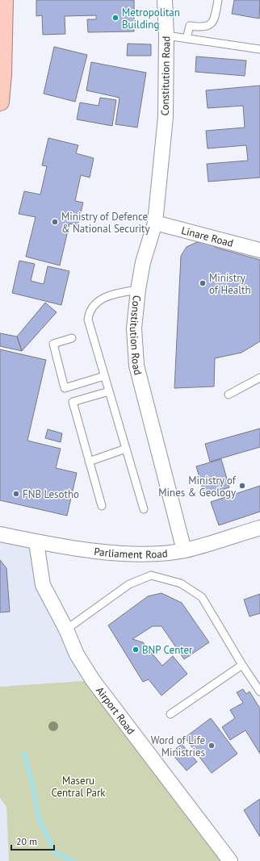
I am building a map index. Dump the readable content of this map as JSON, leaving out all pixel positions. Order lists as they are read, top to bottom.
{
  "streets": {
    "street": [
      "Constitution Road",
      "Linare Road",
      "Parliament Road",
      "Airport Road"
    ]
  },
  "crossings": [
    ["Constitution Road", "Linare Road"],
    ["Constitution Road", "Parliament Road"],
    ["Parliament Road", "Airport Road"]
  ],
  "parks": ["Maseru Central Park"],
  "places": [
    "Metropolitan Building",
    "Ministry of Defence & National Security",
    "Ministry of Health",
    "Ministry of Mines & Geology",
    "FNB Lesotho",
    "BNP Center",
    "Word of Life Ministries"
  ],
  "scale_bar": "20 m"
}
